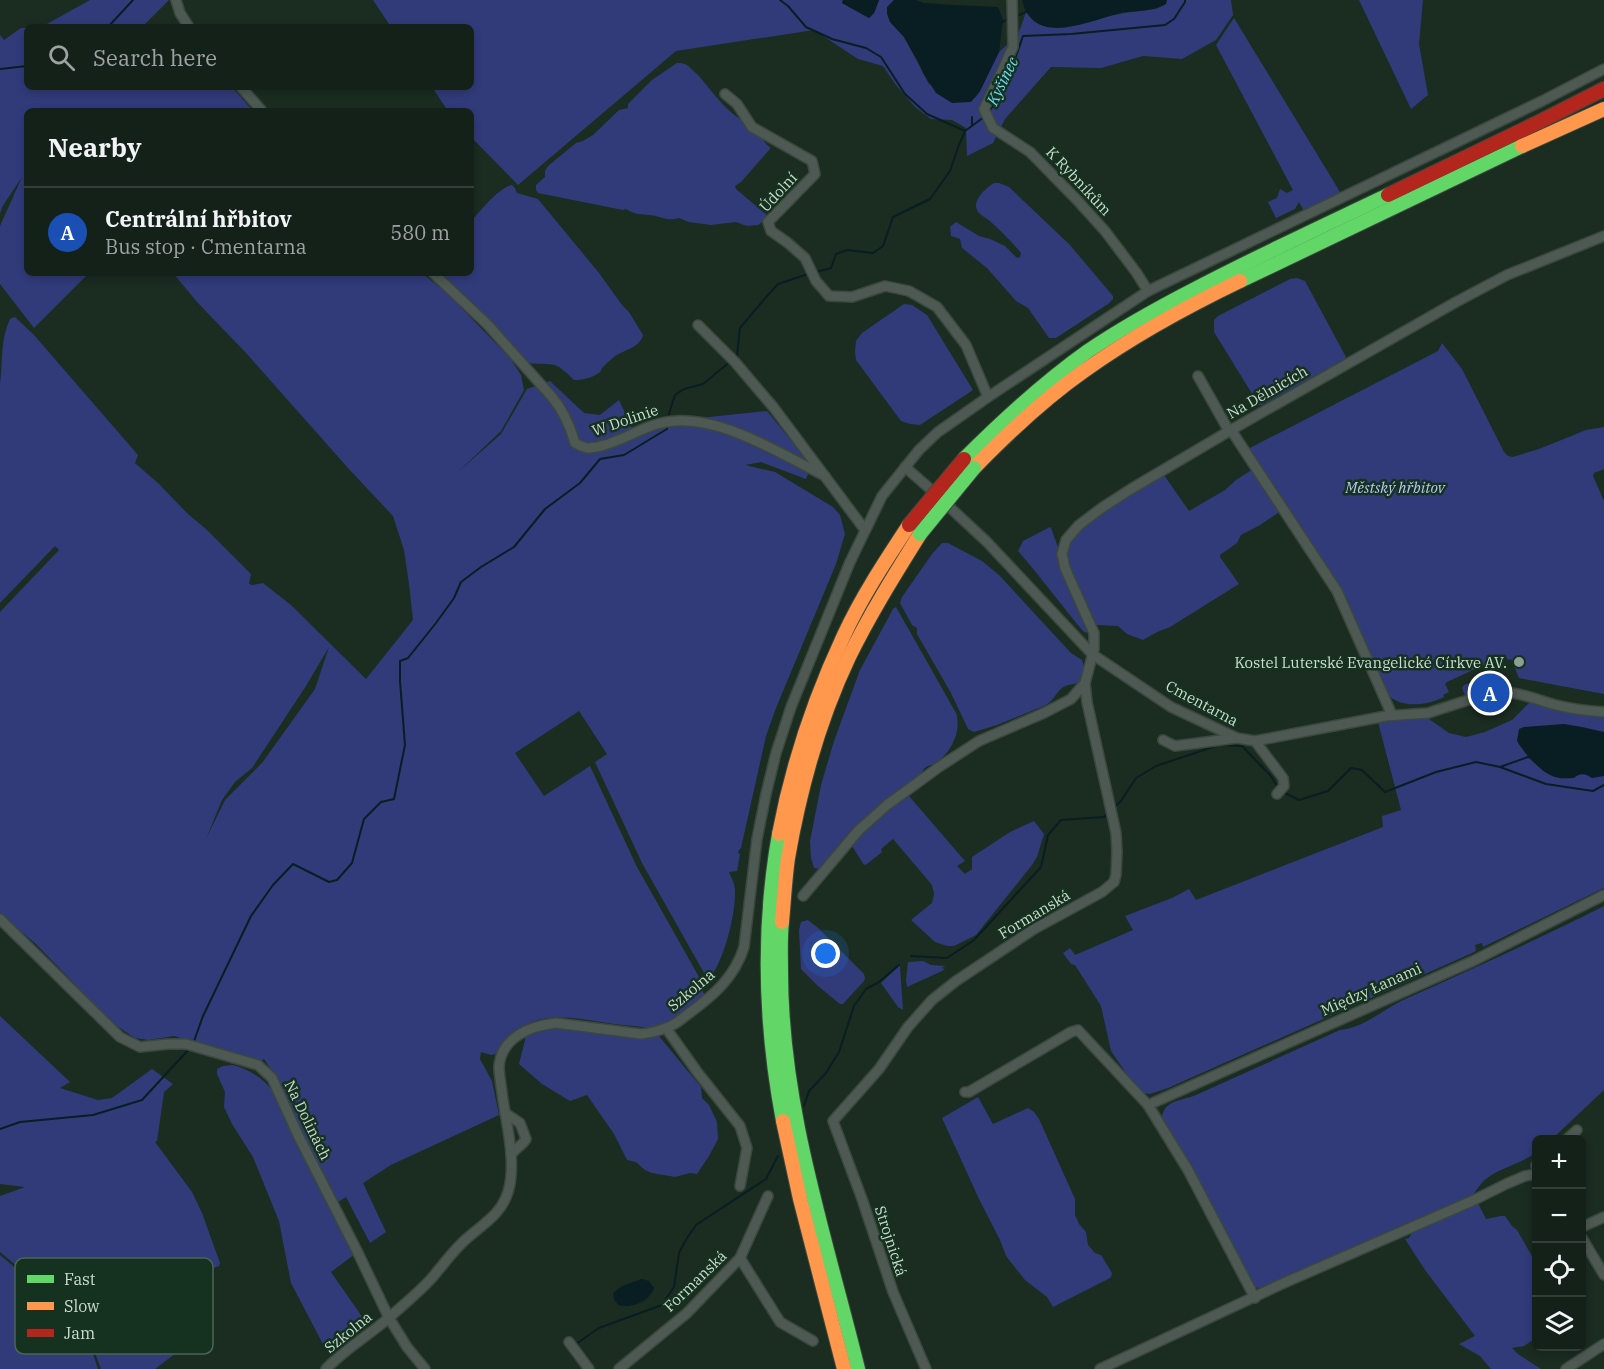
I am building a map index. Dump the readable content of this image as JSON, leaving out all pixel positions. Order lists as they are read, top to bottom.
{
  "streets": {
    "street": [
      "K Rybníkům",
      "Údolní",
      "Na Dělnicích",
      "W Dolinie",
      "Cmentarna",
      "Formanská",
      "Między Łanami",
      "Szkolna",
      "Na Dolinách",
      "Strojnická"
    ]
  },
  "crossings": [
    ["K Rybníkům", "Szkolna"],
    ["Údolní", "Szkolna"],
    ["Na Dělnicích", "Cmentarna"],
    ["Cmentarna", "Szkolna"],
    ["Formanská", "Strojnická"],
    ["Szkolna", "Na Dolinách"]
  ],
  "water": ["Kyšinec"],
  "parks": ["Městský hřbitov"],
  "places": ["Kostel Luterské Evangelické Církve AV."],
  "legend": ["Fast", "Slow", "Jam"],
  "page": {
    "search": "Search here",
    "heading": "Nearby",
    "list": [
      {
        "mark": "A",
        "name": "Centrální hřbitov",
        "note": "Bus stop · Cmentarna",
        "value": "580 m"
      }
    ],
    "pins": "A",
    "map_buttons": ["+", "−"]
  }
}
